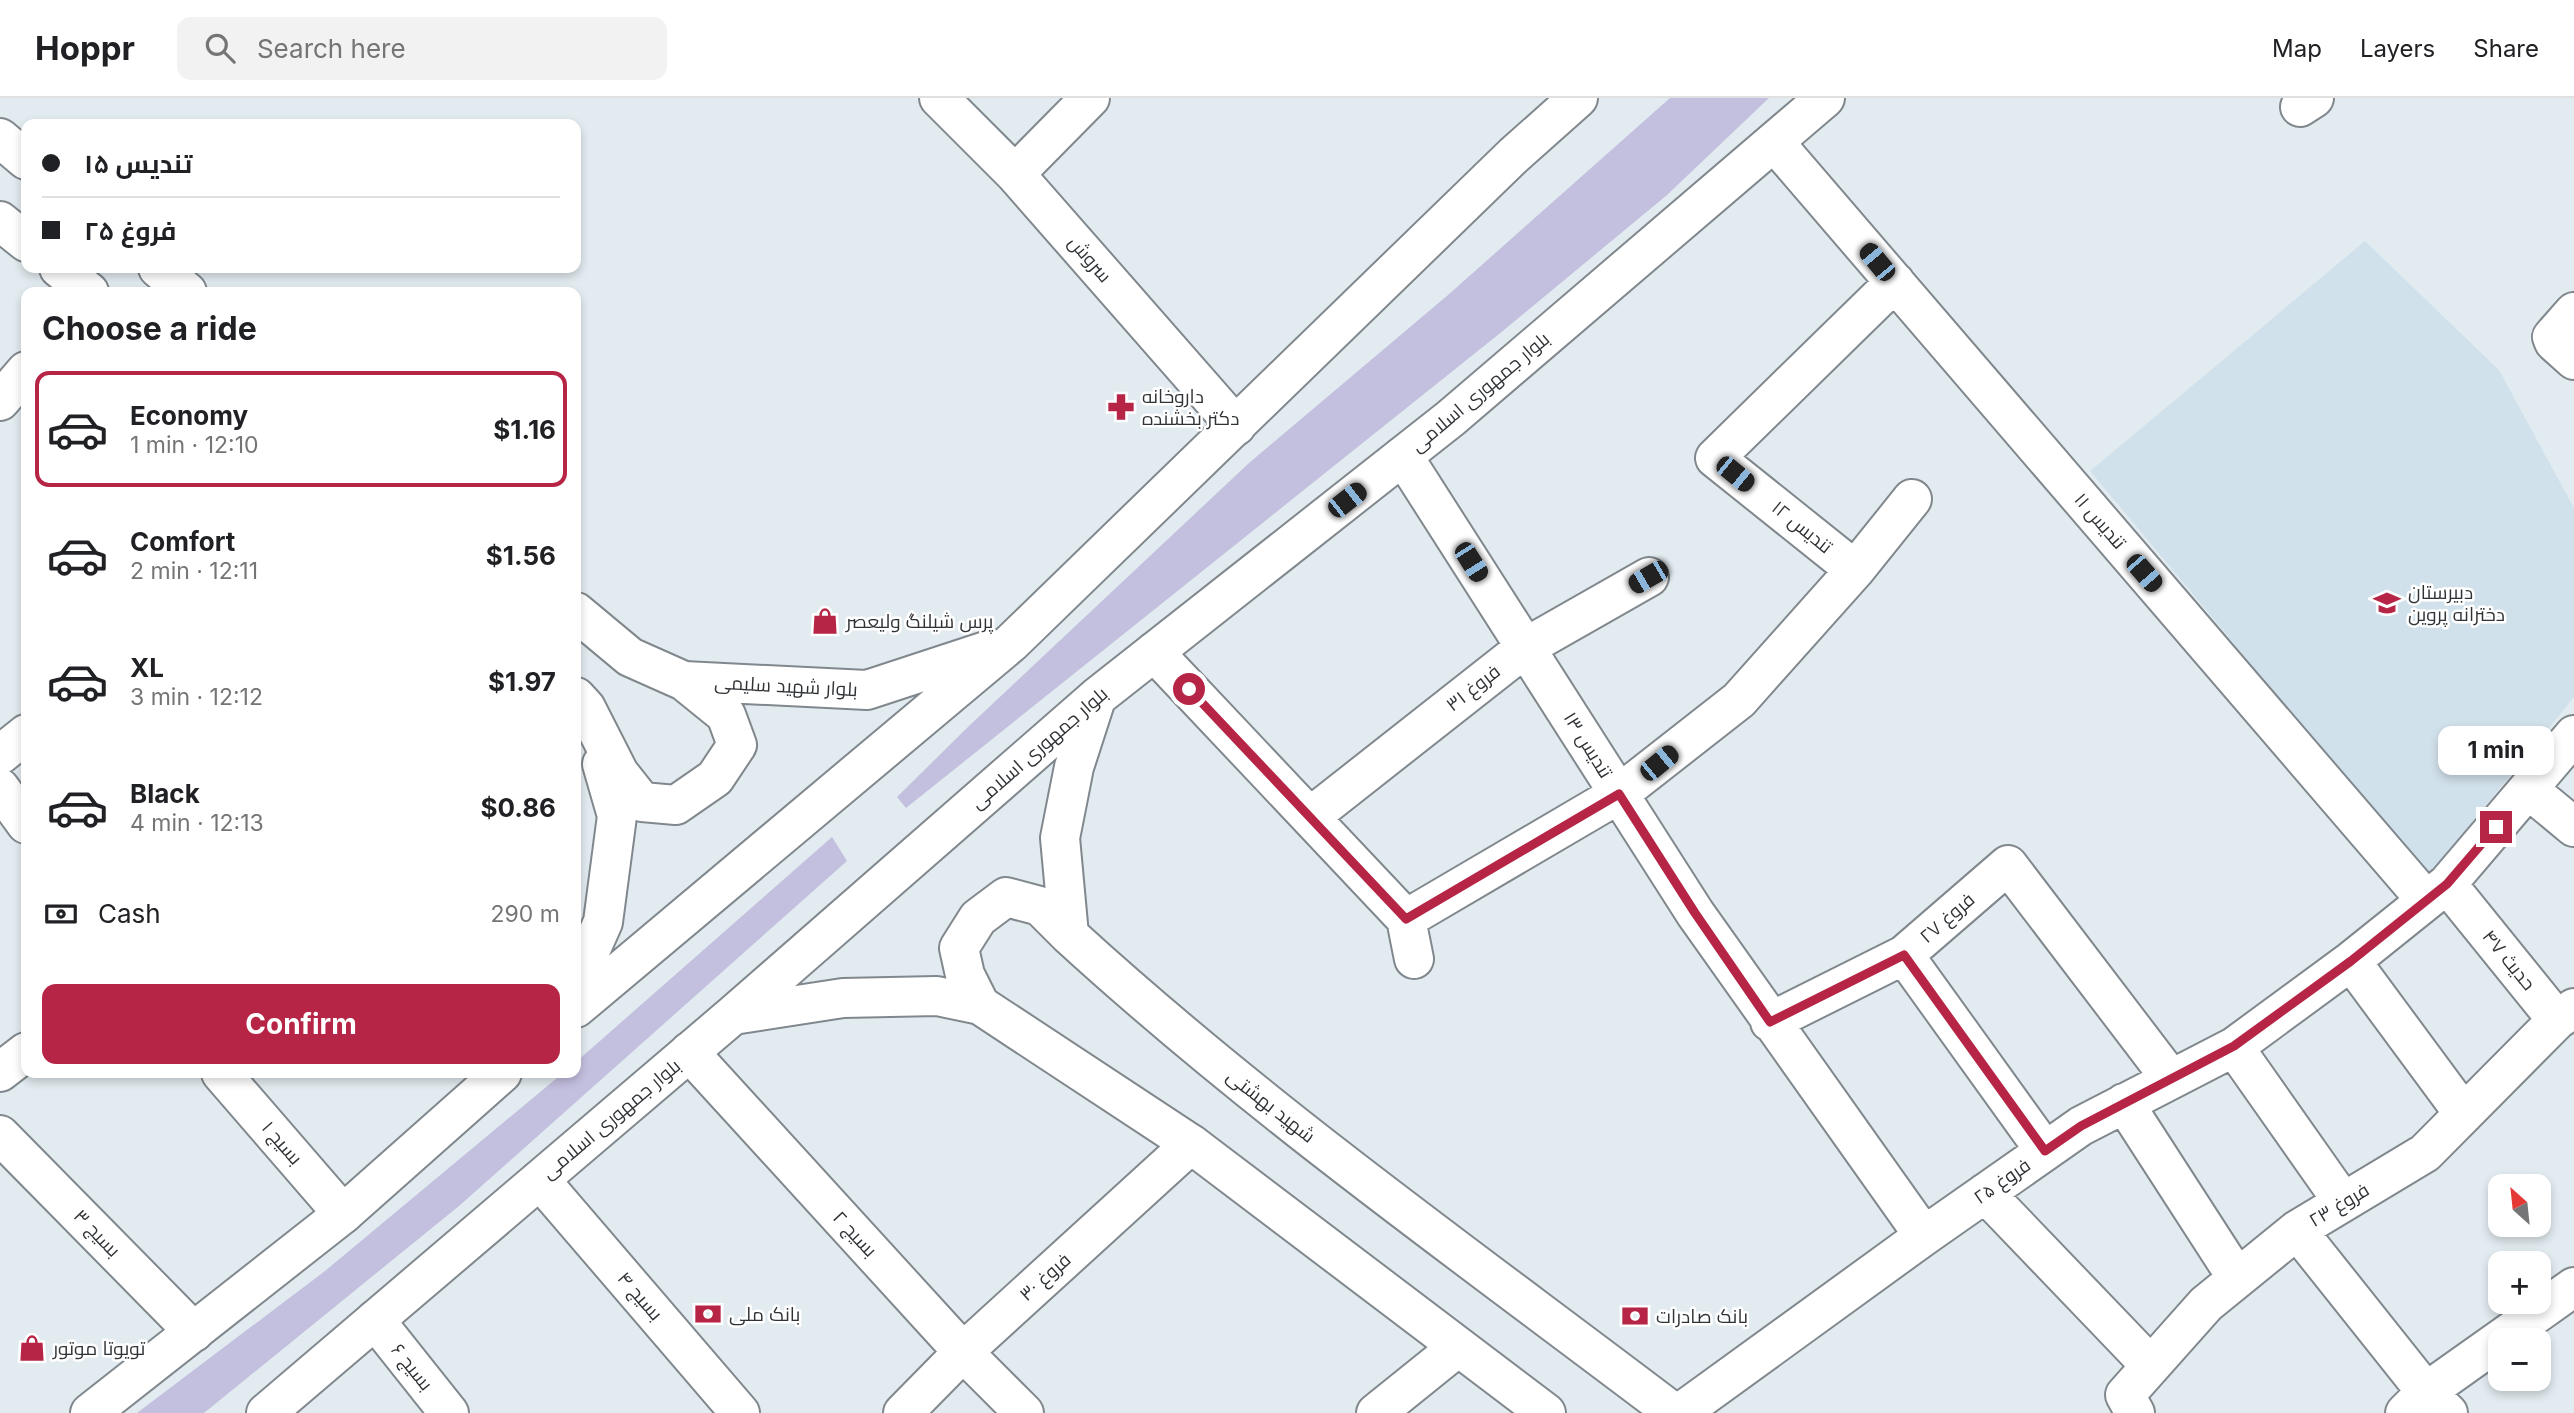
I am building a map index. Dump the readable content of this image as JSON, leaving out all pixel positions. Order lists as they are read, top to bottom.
{
  "streets": {
    "street": [
      "سروش",
      "بلوار جمهوری اسلامی",
      "تندیس ۱۱",
      "تندیس ۱۲",
      "بلوار شهید سلیمی",
      "فروغ ۳۱",
      "تندیس ۱۳",
      "فروغ ۲۷",
      "حدیث ۴۷",
      "شهید بهشتی",
      "بسیج ۱",
      "فروغ ۲۵",
      "فروغ ۲۳",
      "بسیج ۳",
      "بسیج ۲",
      "فروغ ۳۰",
      "بسیج ۴",
      "بسیج ۶"
    ]
  },
  "crossings": [
    ["بلوار جمهوری اسلامی", "تندیس ۱۱"],
    ["بلوار جمهوری اسلامی", "تندیس ۱۳"],
    ["بلوار جمهوری اسلامی", "بسیج ۲"],
    ["بلوار جمهوری اسلامی", "بسیج ۴"],
    ["بلوار جمهوری اسلامی", "بسیج ۶"],
    ["تندیس ۱۱", "تندیس ۱۲"],
    ["تندیس ۱۱", "حدیث ۴۷"],
    ["تندیس ۱۱", "فروغ ۲۵"],
    ["فروغ ۳۱", "تندیس ۱۳"],
    ["تندیس ۱۳", "فروغ ۲۷"],
    ["تندیس ۱۳", "فروغ ۲۵"],
    ["فروغ ۲۷", "فروغ ۲۵"],
    ["حدیث ۴۷", "فروغ ۲۵"],
    ["حدیث ۴۷", "فروغ ۲۳"],
    ["بسیج ۲", "فروغ ۳۰"]
  ],
  "places": {
    "pharmacy": ["داروخانه دکتر بخشنده"],
    "school or university": ["دبیرستان دخترانه پروین"],
    "shop": ["پرس شیلنگ ولیعصر", "تویوتا موتور"],
    "bank": ["بانک ملی", "بانک صادرات"]
  },
  "north": "top left",
  "page": {
    "header": "Hoppr",
    "search": "Search here",
    "nav": ["Map", "Layers", "Share"],
    "banner": ["تندیس ۱۵", "فروغ ۲۵"],
    "heading": "Choose a ride",
    "list": [
      {
        "name": "Economy",
        "note": "1 min · 12:10",
        "value": "$1.16"
      },
      {
        "name": "Comfort",
        "note": "2 min · 12:11",
        "value": "$1.56"
      },
      {
        "name": "XL",
        "note": "3 min · 12:12",
        "value": "$1.97"
      },
      {
        "name": "Black",
        "note": "4 min · 12:13",
        "value": "$0.86"
      }
    ],
    "bubble": "1 min",
    "pay": ["Cash", "290 m"],
    "buttons": "Confirm",
    "map_buttons": ["+", "−"]
  }
}
